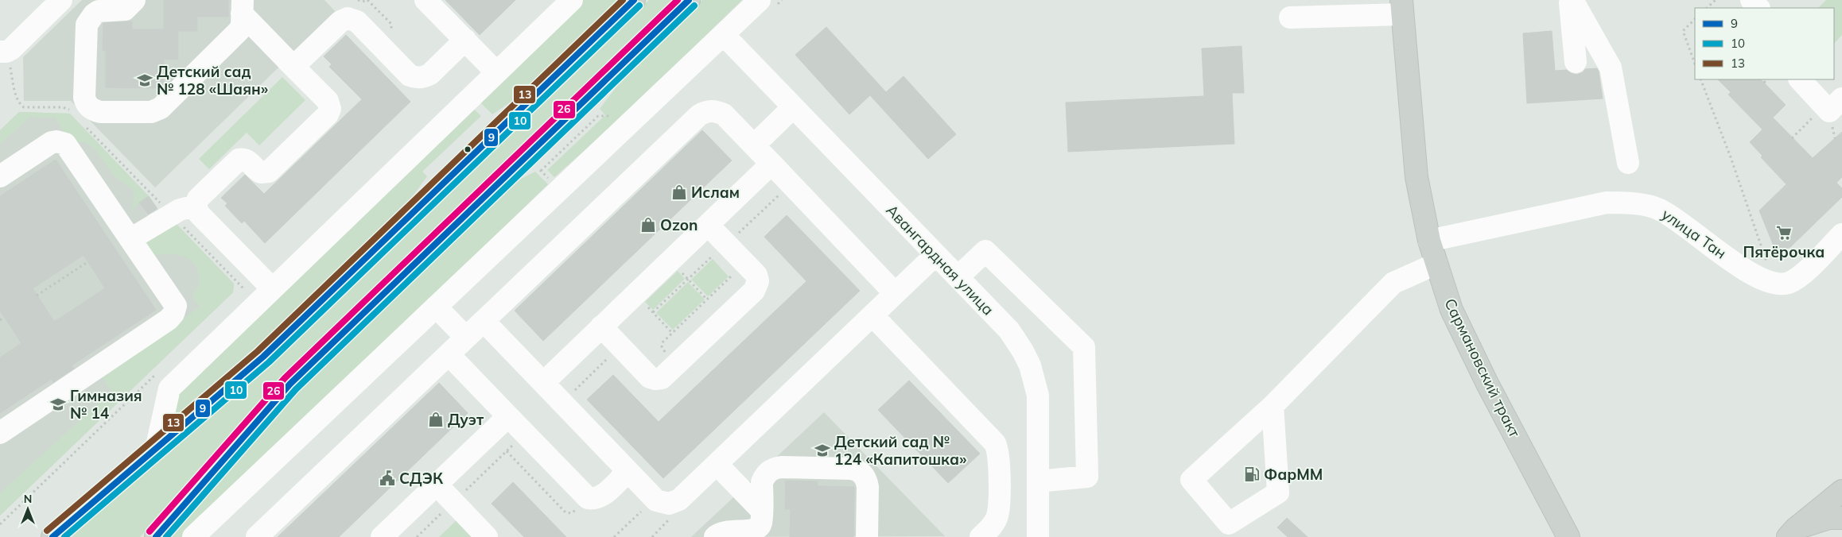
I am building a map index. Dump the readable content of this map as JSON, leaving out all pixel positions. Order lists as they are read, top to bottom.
{
  "streets": {
    "main road": ["Сармановский тракт"],
    "street": ["улица Тан", "Авангардная улица"]
  },
  "crossings": [
    ["улица Тан", "Сармановский тракт"]
  ],
  "places": {
    "school or university": ["Детский сад № 128 «Шаян»", "Гимназия № 14", "Детский сад № 124 «Капитошка»"],
    "shop": ["Ислам", "Ozon", "Дуэт"],
    "supermarket": ["Пятёрочка"],
    "fuel station": ["ФарММ"],
    "public building": ["СДЭК"]
  },
  "lines": [
    "transit line 9",
    "transit line 13",
    "transit line 26",
    "transit line 10"
  ],
  "legend": ["9", "10", "13"],
  "north": "top"
}
